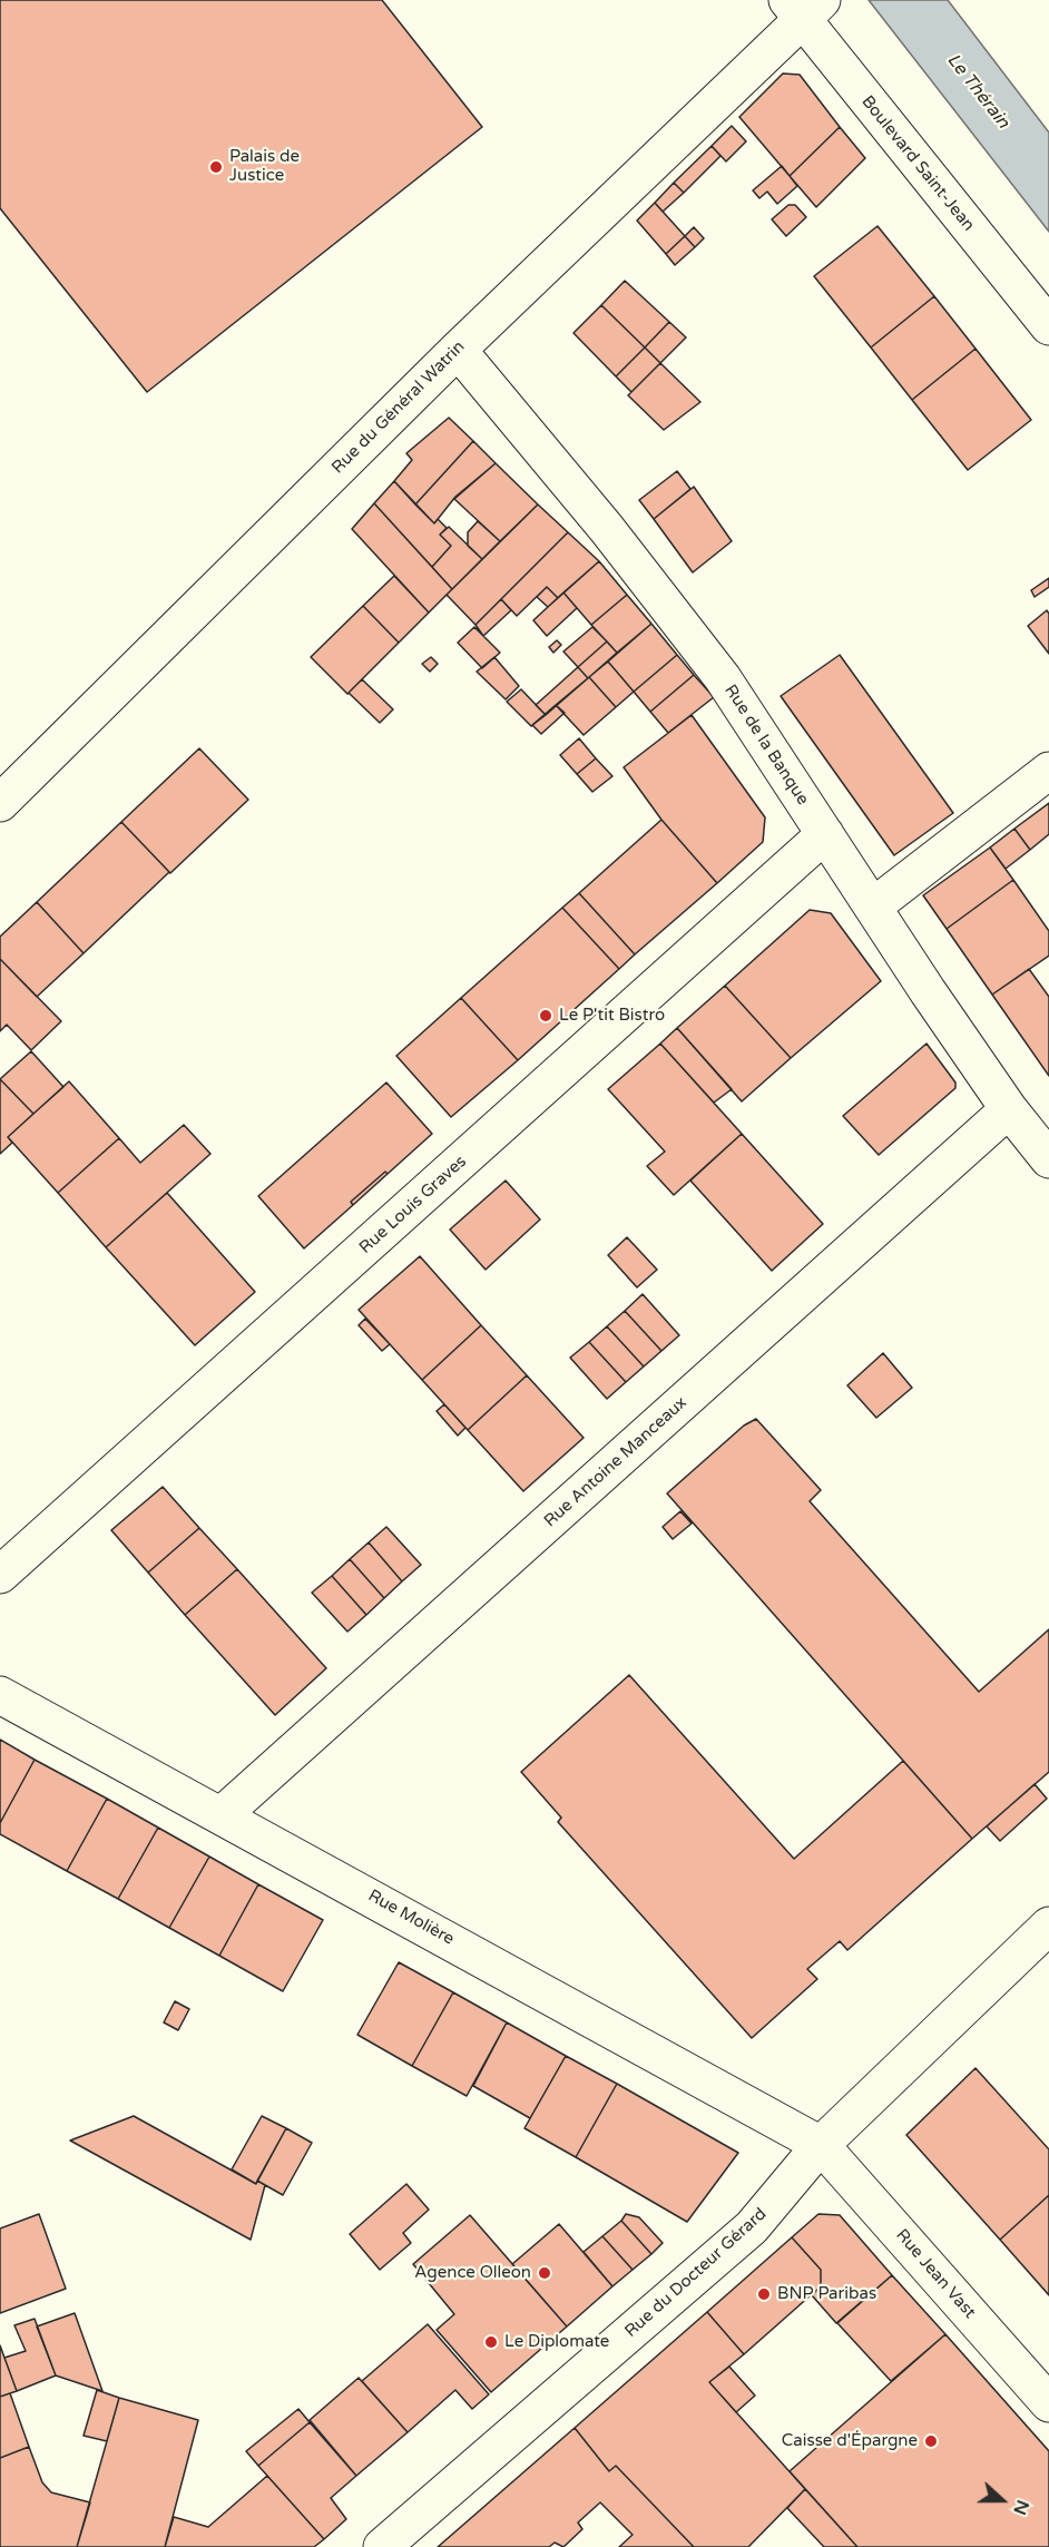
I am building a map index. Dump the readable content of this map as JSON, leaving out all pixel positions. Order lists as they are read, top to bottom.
{
  "streets": {
    "street": [
      "Boulevard Saint-Jean",
      "Rue du Général Watrin",
      "Rue de la Banque",
      "Rue Louis Graves",
      "Rue Antoine Manceaux",
      "Rue Molière",
      "Rue du Docteur Gérard",
      "Rue Jean Vast"
    ]
  },
  "crossings": [
    ["Boulevard Saint-Jean", "Rue du Général Watrin"],
    ["Rue du Général Watrin", "Rue de la Banque"],
    ["Rue de la Banque", "Rue Louis Graves"],
    ["Rue de la Banque", "Rue Antoine Manceaux"],
    ["Rue Antoine Manceaux", "Rue Molière"],
    ["Rue Molière", "Rue du Docteur Gérard"],
    ["Rue Molière", "Rue Jean Vast"],
    ["Rue du Docteur Gérard", "Rue Jean Vast"]
  ],
  "water": ["Le Thérain"],
  "places": [
    "Palais de Justice",
    "Le P'tit Bistro",
    "Agence Olleon",
    "BNP Paribas",
    "Le Diplomate",
    "Caisse d'Épargne"
  ],
  "north": "right"
}
